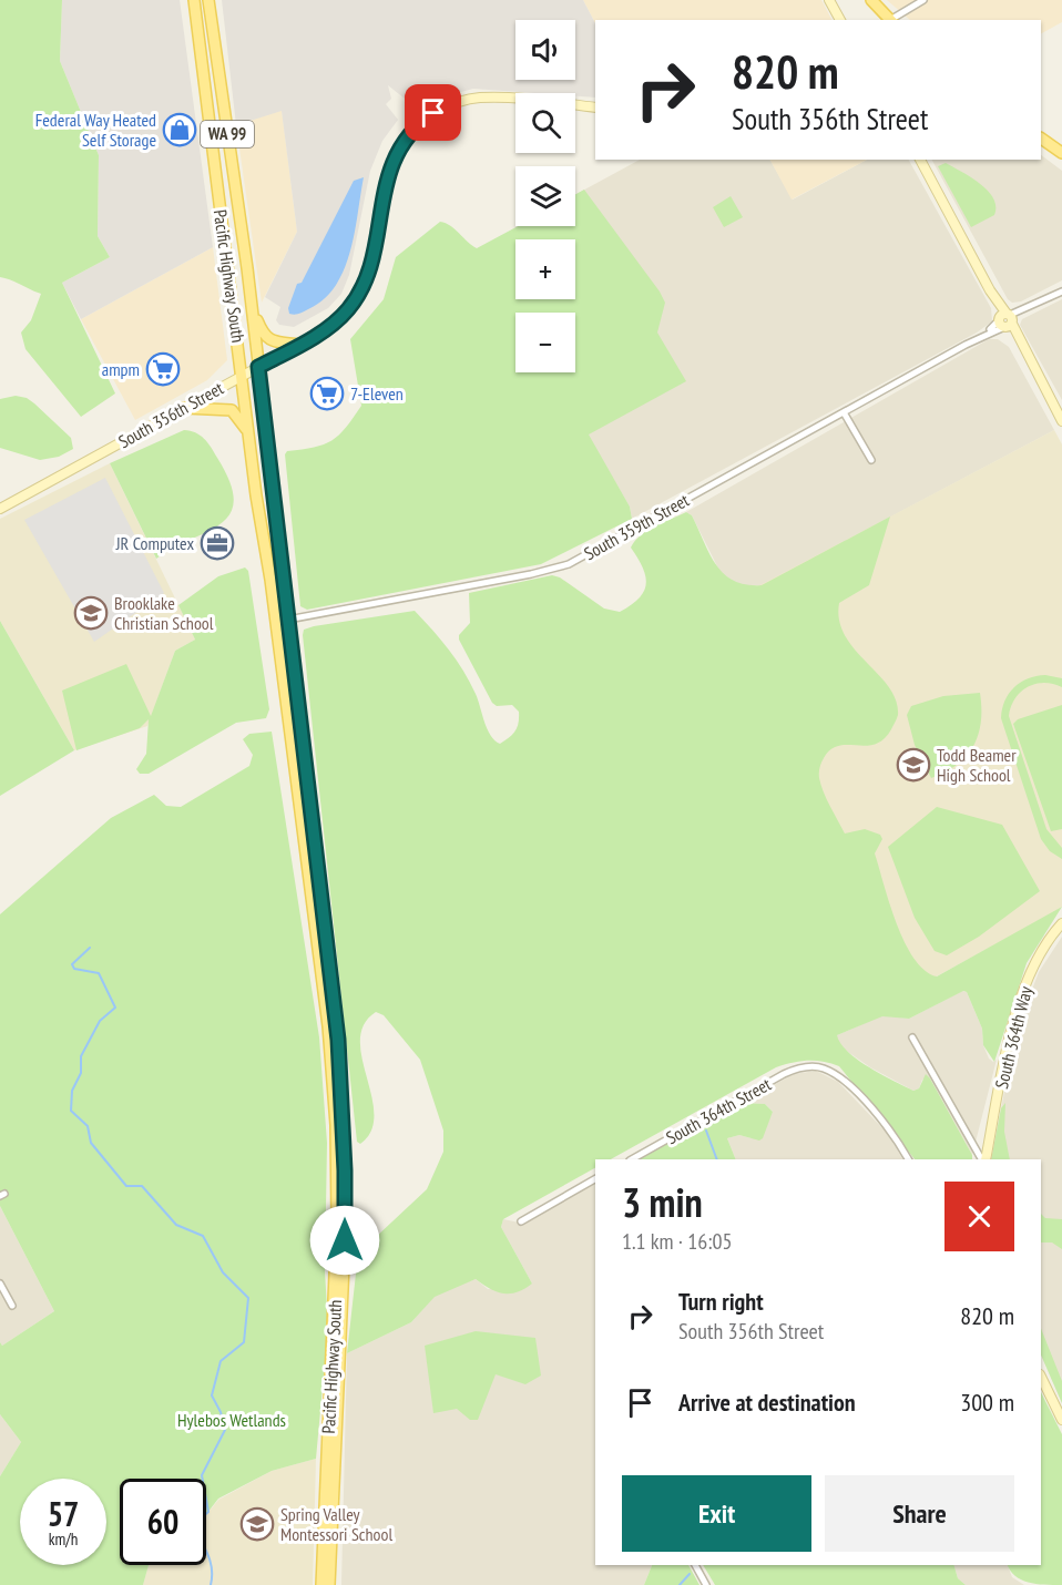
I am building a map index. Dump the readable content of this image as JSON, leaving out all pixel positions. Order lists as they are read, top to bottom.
{
  "streets": {
    "main road": [
      "WA 99",
      "Pacific Highway South",
      "South 356th Street",
      "South 364th Way"
    ],
    "street": ["South 359th Street", "South 364th Street"]
  },
  "crossings": [
    ["Pacific Highway South", "South 356th Street"],
    ["Pacific Highway South", "South 359th Street"]
  ],
  "parks": ["Hylebos Wetlands"],
  "places": {
    "shop": ["Federal Way Heated Self Storage"],
    "supermarket": ["ampm", "7-Eleven"],
    "office": ["JR Computex"],
    "school or university": ["Brooklake Christian School", "Todd Beamer High School", "Spring Valley Montessori School"]
  },
  "page": {
    "map_buttons": ["+", "−"],
    "turn": ["820 m", "South 356th Street"],
    "heading": ["3 min", "1.1 km · 16:05"],
    "list": [
      {
        "name": "Turn right",
        "note": "South 356th Street",
        "value": "820 m"
      },
      {
        "name": "Arrive at destination",
        "value": "300 m"
      }
    ],
    "buttons": ["Exit", "Share"],
    "speed": "57 km/h",
    "limit": "60"
  }
}
